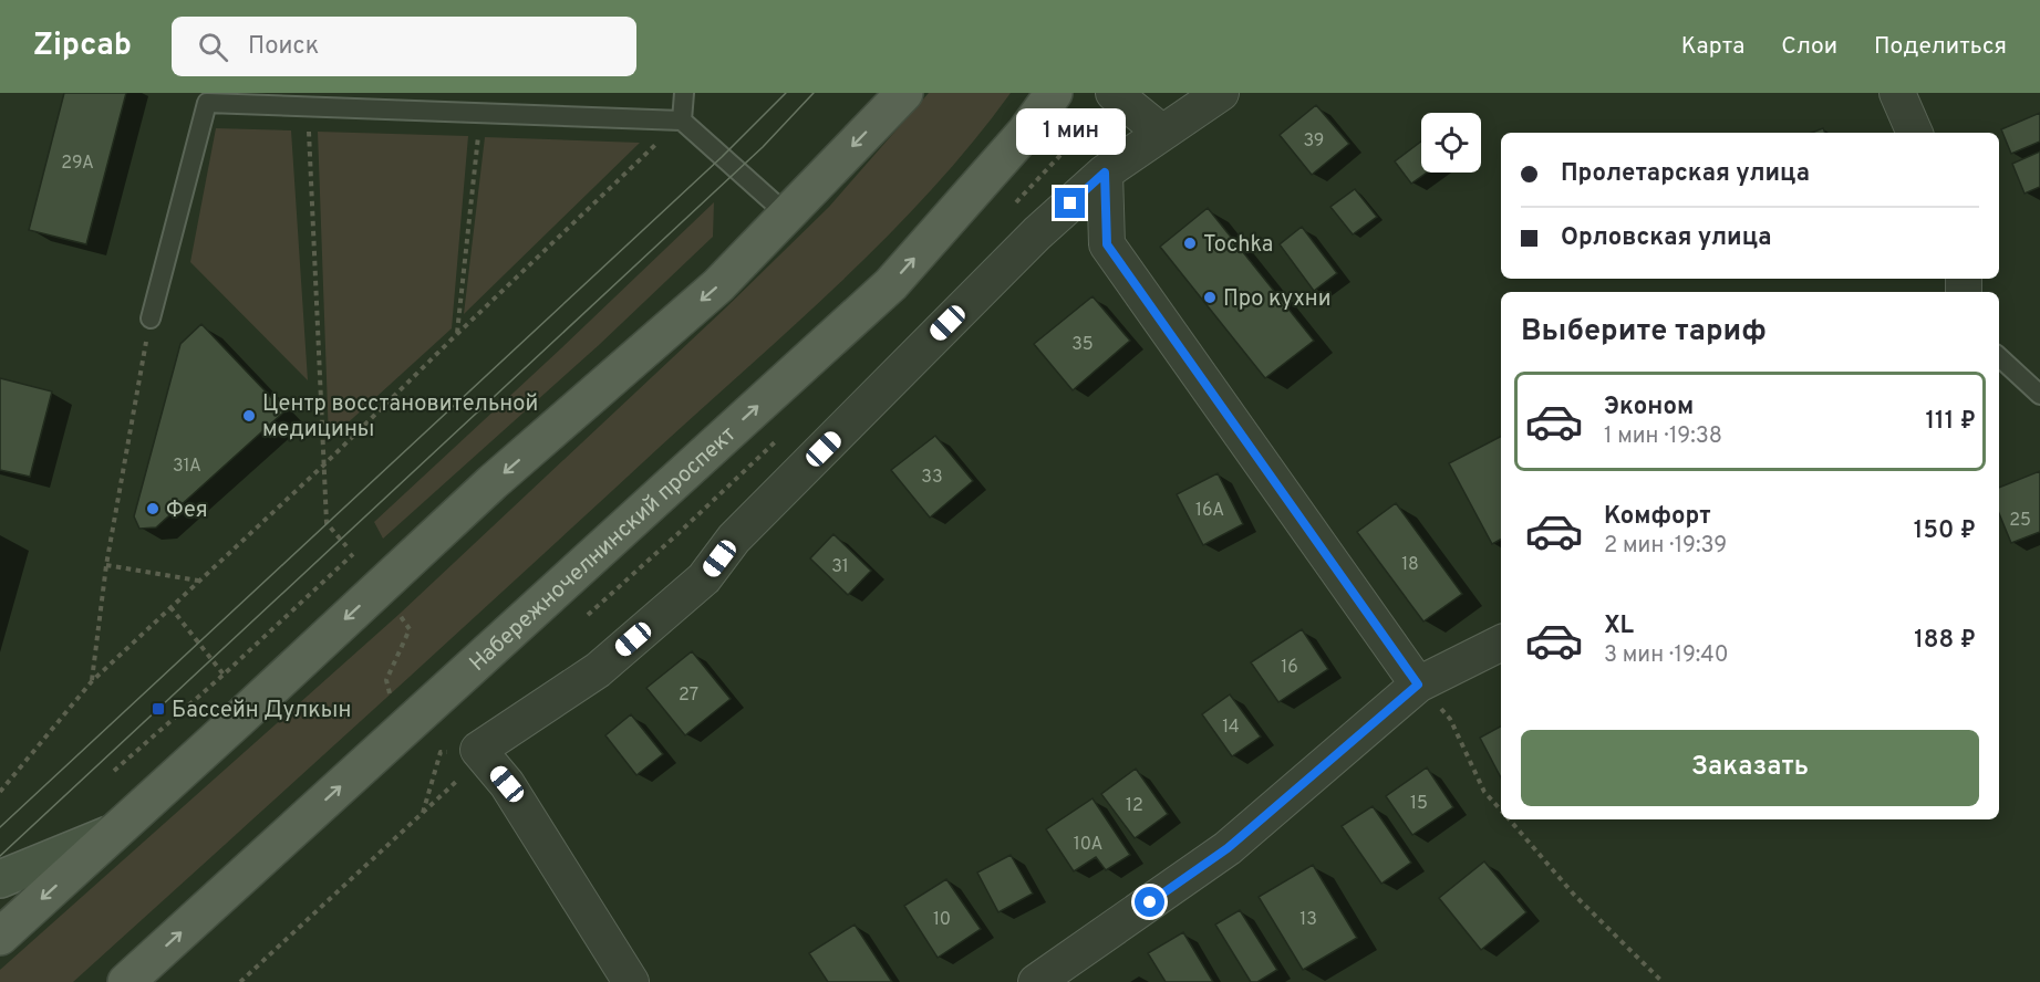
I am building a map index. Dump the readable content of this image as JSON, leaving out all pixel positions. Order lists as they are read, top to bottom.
{
  "streets": {
    "main road": ["Набережночелнинский проспект"]
  },
  "places": {
    "other": [
      "Tochka",
      "Про кухни",
      "Центр восстановительной медицины",
      "Фея"
    ],
    "transit": ["Бассейн Дулкын"]
  },
  "house_numbers": [
    "39",
    "29А",
    "35",
    "31А",
    "33",
    "16А",
    "25",
    "18",
    "31",
    "16",
    "27",
    "14",
    "15",
    "12",
    "10А",
    "10",
    "13"
  ],
  "page": {
    "header": "Zipcab",
    "search": "Поиск",
    "nav": ["Карта", "Слои", "Поделиться"],
    "bubble": "1 мин",
    "banner": ["Пролетарская улица", "Орловская улица"],
    "heading": "Выберите тариф",
    "list": [
      {
        "name": "Эконом",
        "note": "1 мин · 19:38",
        "value": "111 ₽"
      },
      {
        "name": "Комфорт",
        "note": "2 мин · 19:39",
        "value": "150 ₽"
      },
      {
        "name": "XL",
        "note": "3 мин · 19:40",
        "value": "188 ₽"
      }
    ],
    "buttons": "Заказать"
  }
}
